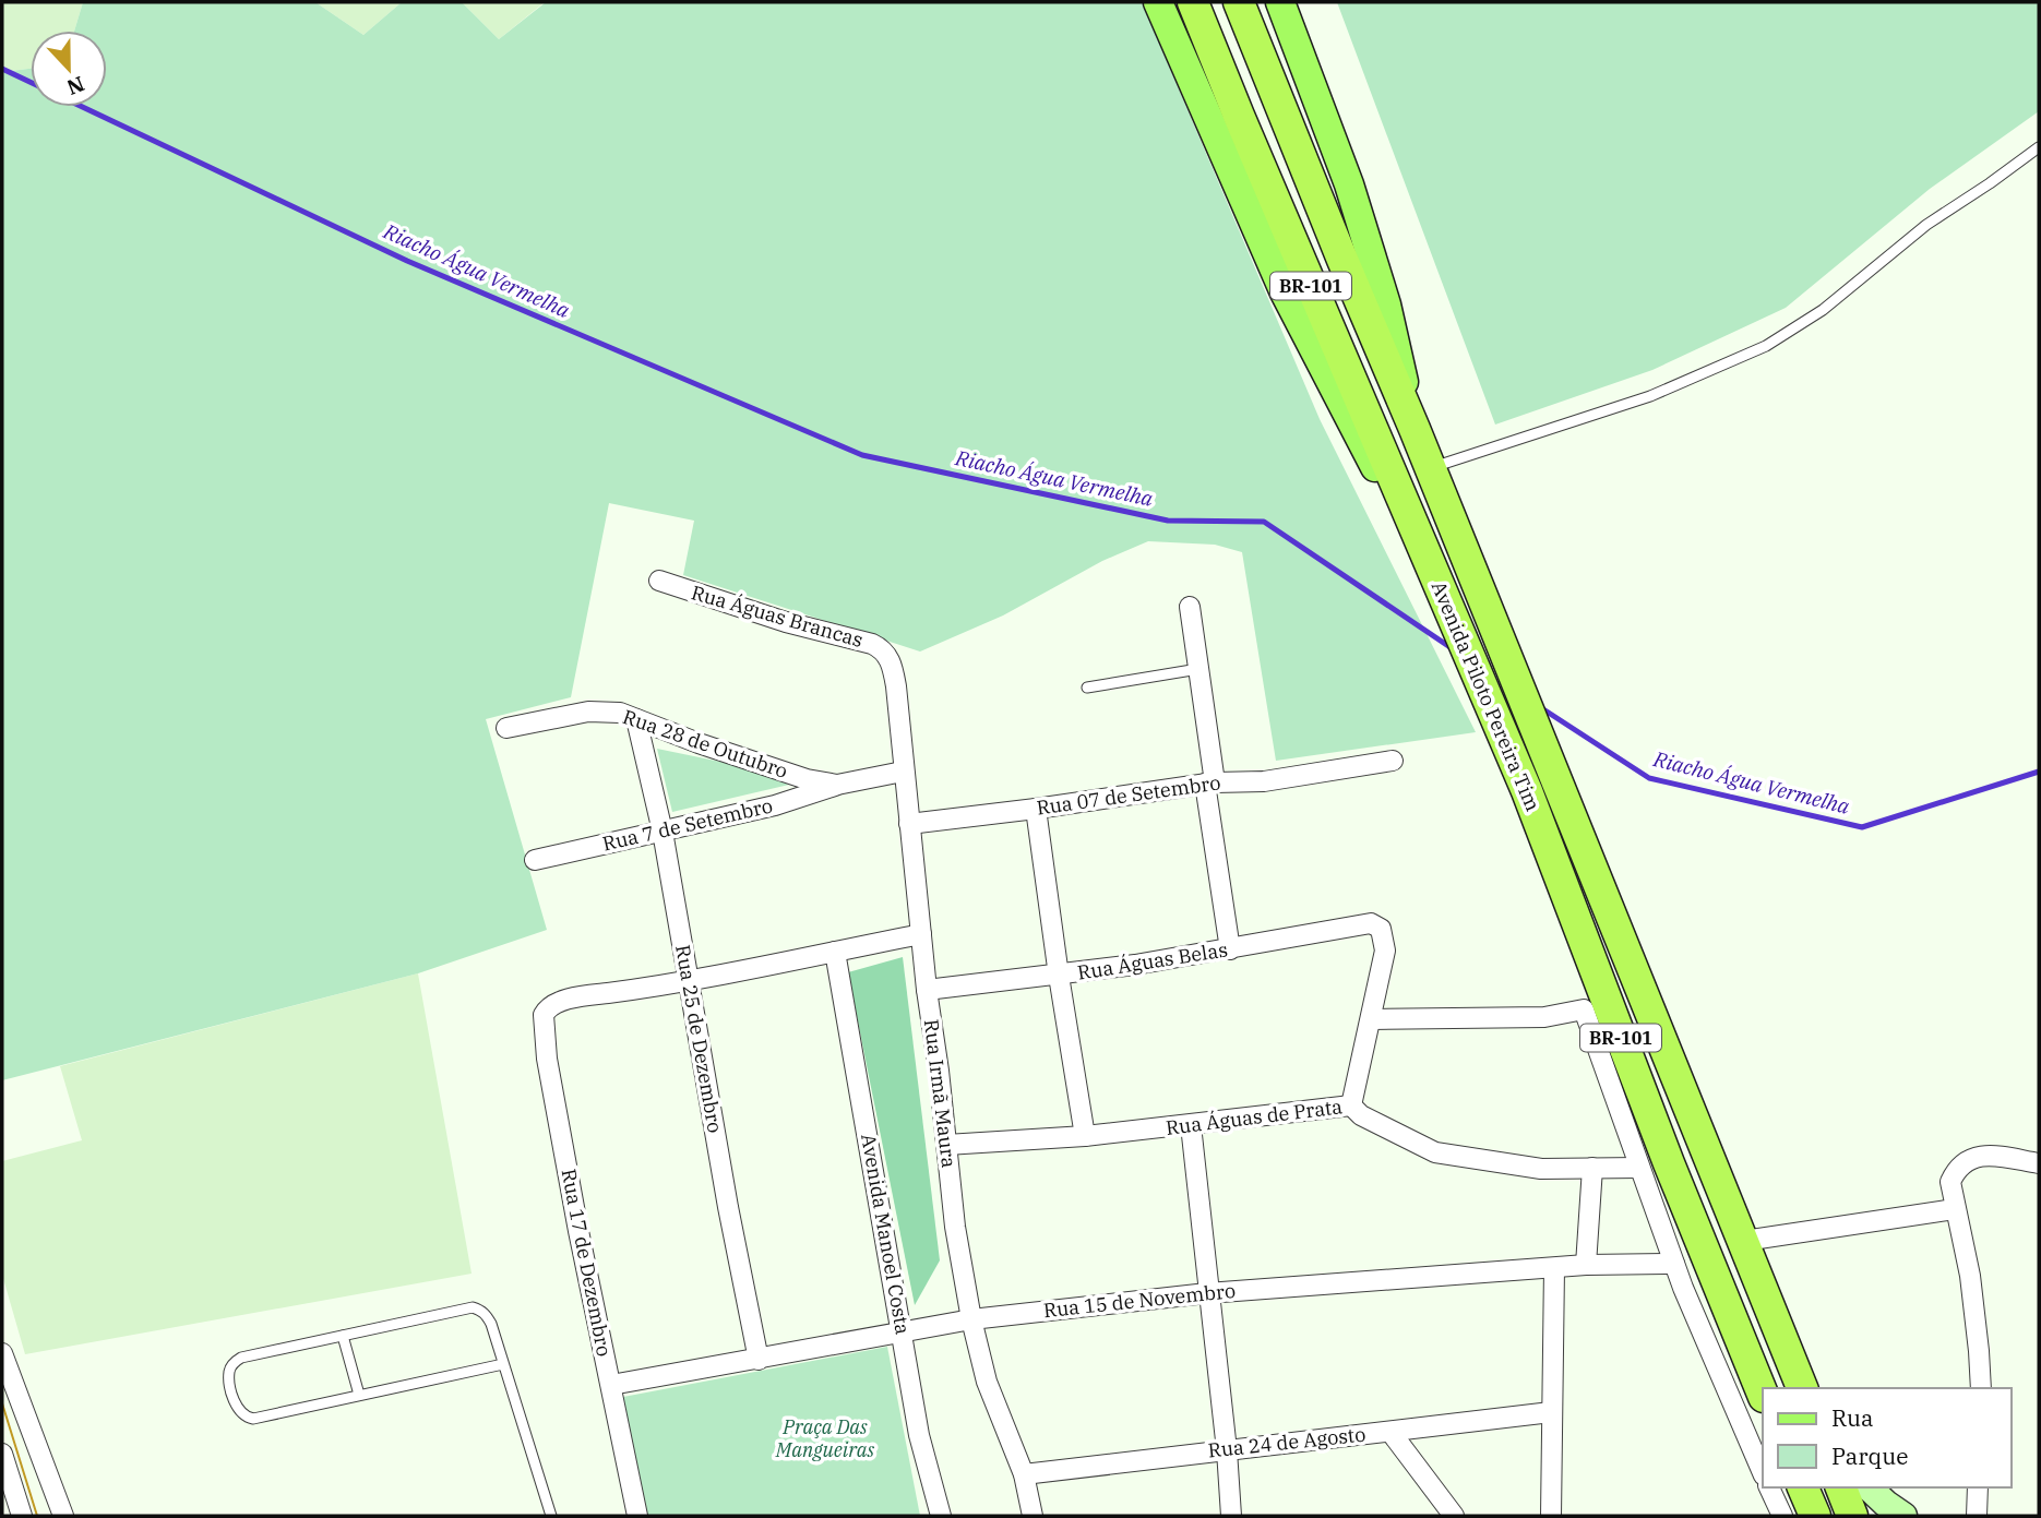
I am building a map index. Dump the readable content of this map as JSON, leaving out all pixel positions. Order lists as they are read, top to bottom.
{
  "streets": {
    "highway": ["BR-101", "Avenida Piloto Pereira Tim"],
    "street": [
      "Rua Águas Brancas",
      "Rua 28 de Outubro",
      "Rua 07 de Setembro",
      "Rua 7 de Setembro",
      "Rua Águas Belas",
      "Rua 25 de Dezembro",
      "Rua Irmã Maura",
      "Rua Águas de Prata",
      "Avenida Manoel Costa",
      "Rua 17 de Dezembro",
      "Rua 15 de Novembro",
      "Rua 24 de Agosto"
    ]
  },
  "crossings": [
    ["Rua Águas Brancas", "Rua Irmã Maura"],
    ["Rua 28 de Outubro", "Rua 7 de Setembro"],
    ["Rua 28 de Outubro", "Rua 25 de Dezembro"],
    ["Rua 28 de Outubro", "Rua Irmã Maura"],
    ["Rua 07 de Setembro", "Rua Irmã Maura"],
    ["Rua 7 de Setembro", "Rua 25 de Dezembro"],
    ["Rua Águas Belas", "Rua Irmã Maura"],
    ["Rua 25 de Dezembro", "Rua 17 de Dezembro"],
    ["Rua 25 de Dezembro", "Rua 15 de Novembro"],
    ["Rua Irmã Maura", "Rua Águas de Prata"],
    ["Rua Irmã Maura", "Rua 15 de Novembro"],
    ["Rua Irmã Maura", "Rua 24 de Agosto"],
    ["Avenida Manoel Costa", "Rua 15 de Novembro"],
    ["Rua 17 de Dezembro", "Rua 15 de Novembro"]
  ],
  "water": ["Riacho Água Vermelha"],
  "parks": ["Praça Das Mangueiras"],
  "legend": ["Rua", "Parque"],
  "north": "bottom"
}
